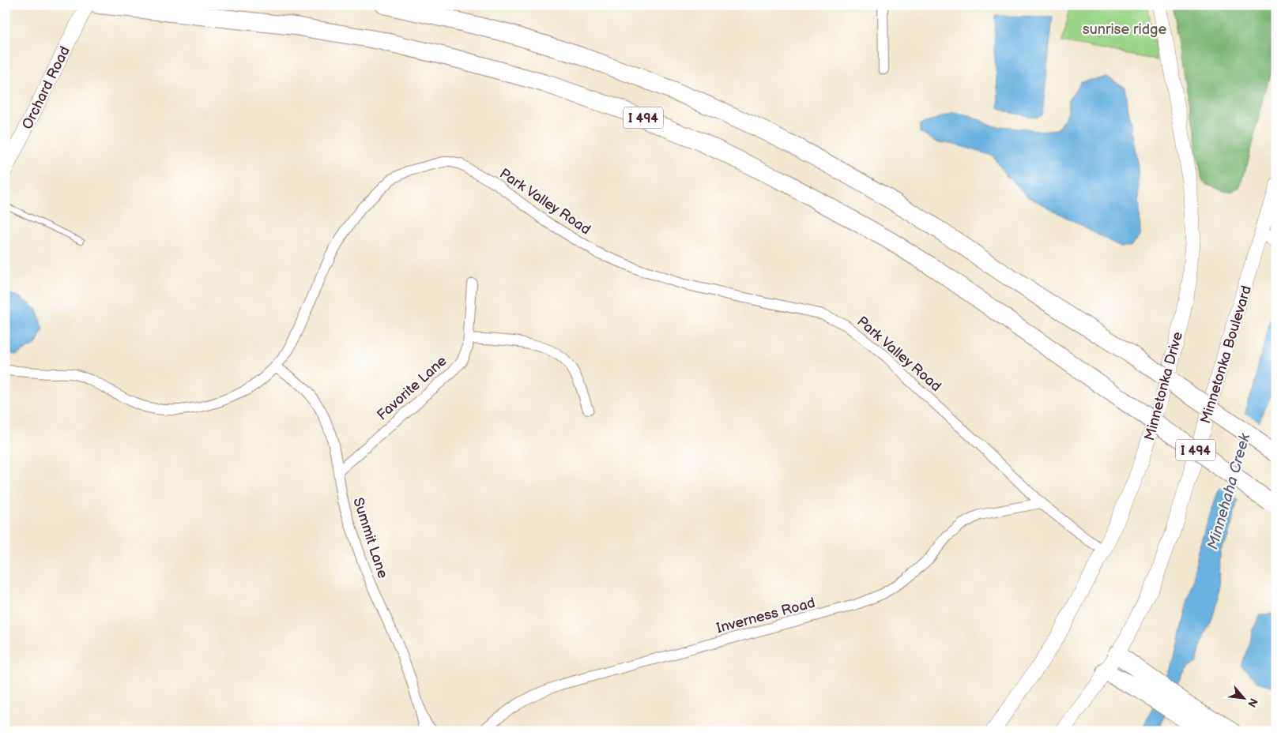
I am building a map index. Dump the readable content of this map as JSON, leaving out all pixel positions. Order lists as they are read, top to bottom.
{
  "streets": {
    "highway": ["I 494"],
    "street": [
      "Orchard Road",
      "Park Valley Road",
      "Minnetonka Boulevard",
      "Minnetonka Drive",
      "Favorite Lane",
      "Summit Lane",
      "Inverness Road"
    ]
  },
  "crossings": [
    ["Park Valley Road", "Minnetonka Drive"],
    ["Park Valley Road", "Summit Lane"],
    ["Park Valley Road", "Inverness Road"],
    ["Favorite Lane", "Summit Lane"]
  ],
  "water": ["Minnehaha Creek"],
  "parks": ["sunrise ridge"],
  "north": "bottom right"
}
